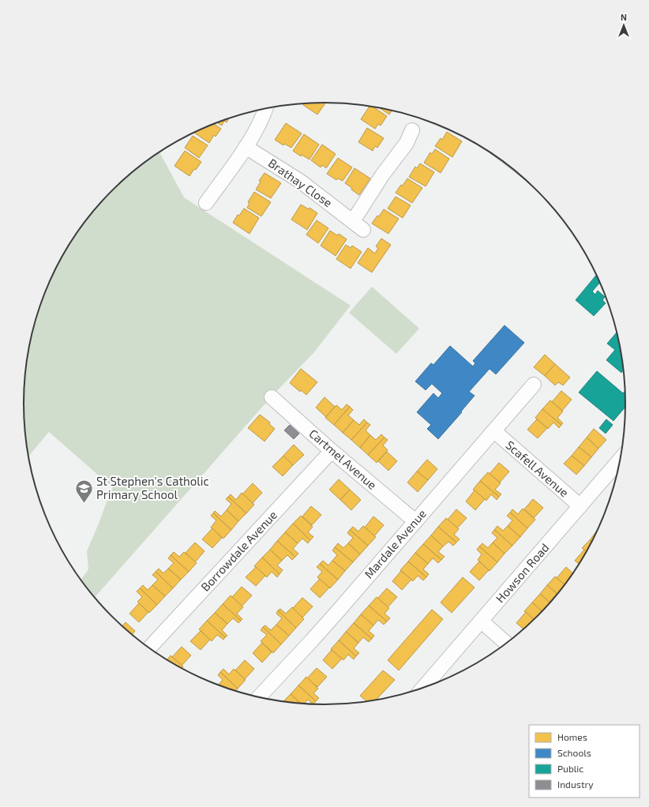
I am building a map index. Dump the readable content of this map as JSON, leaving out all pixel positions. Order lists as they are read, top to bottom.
{
  "streets": {
    "street": [
      "Brathay Close",
      "Cartmel Avenue",
      "Scafell Avenue",
      "Mardale Avenue",
      "Borrowdale Avenue",
      "Howson Road"
    ]
  },
  "crossings": [
    ["Cartmel Avenue", "Mardale Avenue"],
    ["Cartmel Avenue", "Borrowdale Avenue"],
    ["Scafell Avenue", "Mardale Avenue"],
    ["Scafell Avenue", "Howson Road"]
  ],
  "places": {
    "school or university": ["St Stephen's Catholic Primary School"]
  },
  "legend": [
    "Homes",
    "Schools",
    "Public",
    "Industry"
  ],
  "north": "top"
}
